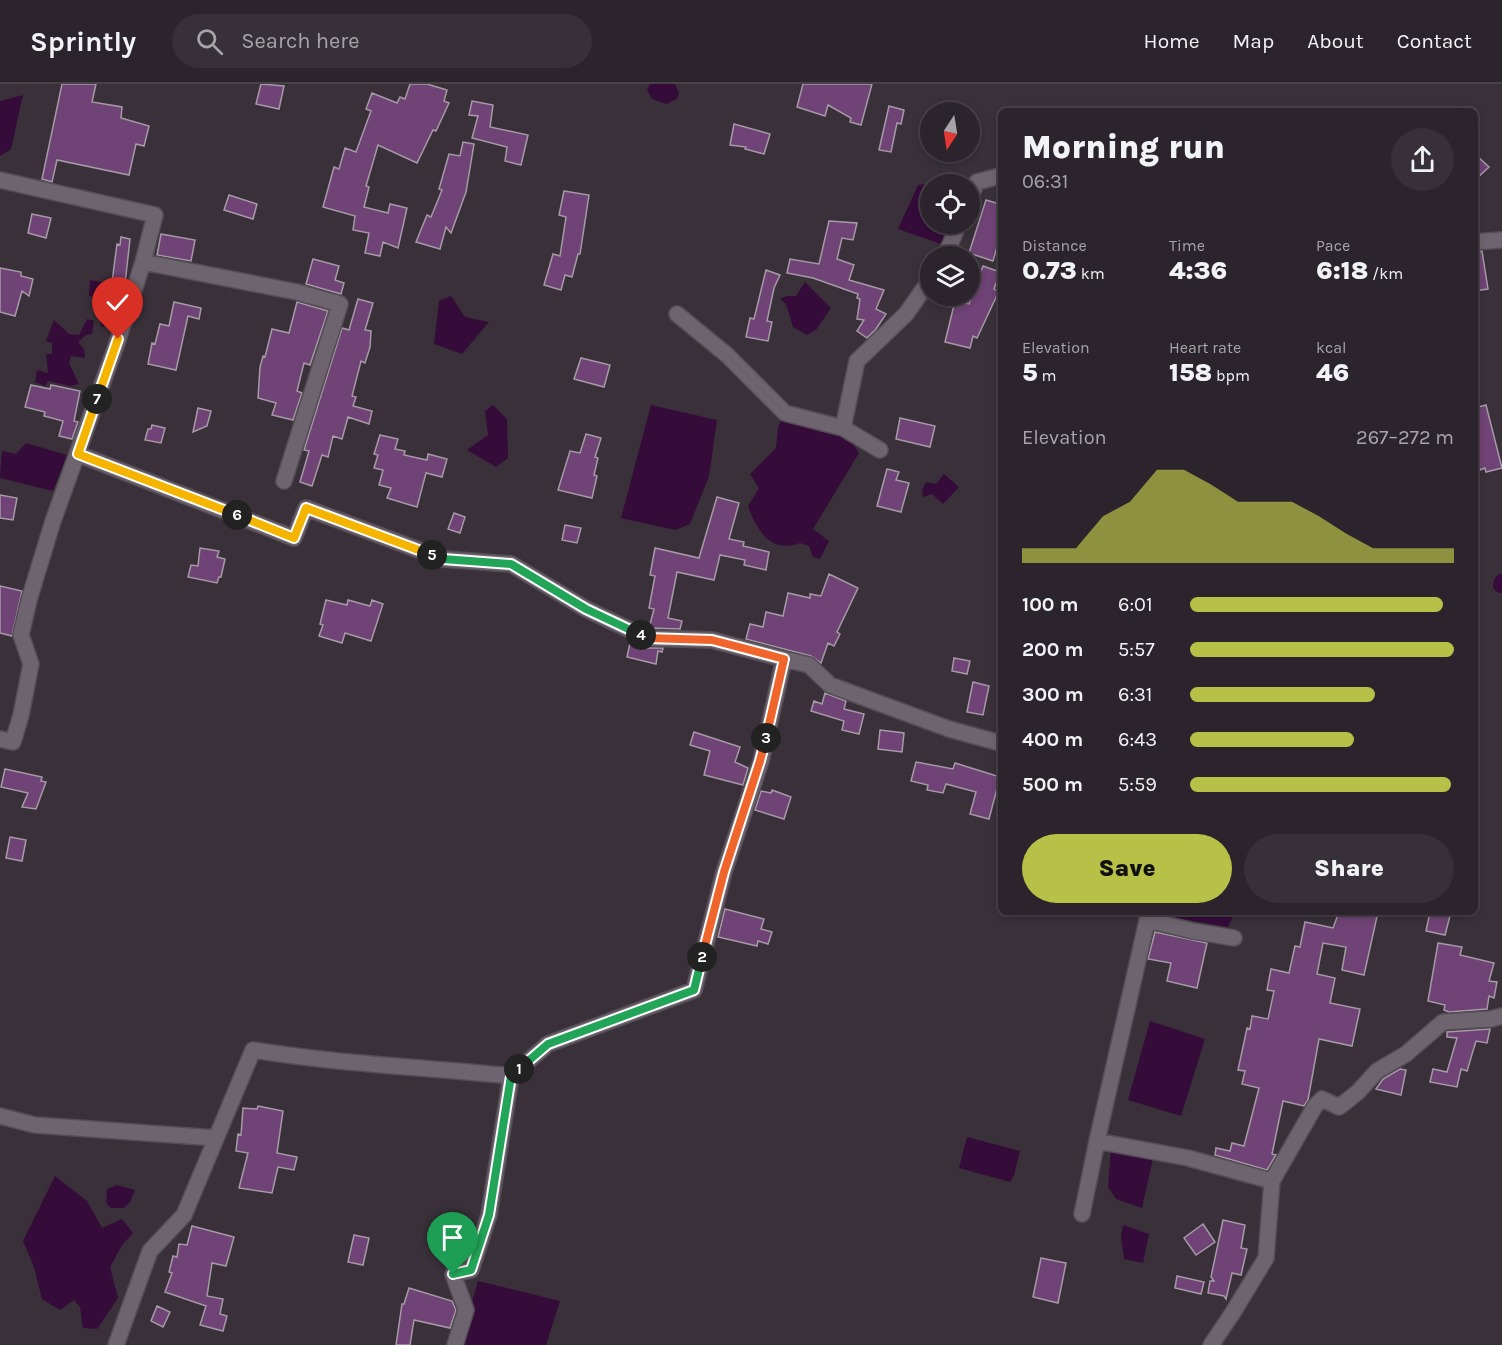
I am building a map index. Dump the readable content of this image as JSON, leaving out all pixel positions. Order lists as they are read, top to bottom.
{
  "north": "bottom",
  "page": {
    "header": "Sprintly",
    "search": "Search here",
    "nav": [
      "Home",
      "Map",
      "About",
      "Contact"
    ],
    "heading": ["Morning run", "06:31"],
    "stats": [
      ["Distance", "0.73 km"],
      ["Time", "4:36"],
      ["Pace", "6:18 /km"],
      ["Elevation", "5 m"],
      ["Heart rate", "158 bpm"],
      ["kcal", "46"]
    ],
    "pins": [
      "7",
      "6",
      "5",
      "4",
      "3",
      "2",
      "1"
    ],
    "chart": ["Elevation", "267–272 m"],
    "list": [
      {
        "name": "100 m",
        "note": "6:01"
      },
      {
        "name": "200 m",
        "note": "5:57"
      },
      {
        "name": "300 m",
        "note": "6:31"
      },
      {
        "name": "400 m",
        "note": "6:43"
      },
      {
        "name": "500 m",
        "note": "5:59"
      }
    ],
    "buttons": ["Save", "Share"]
  }
}
